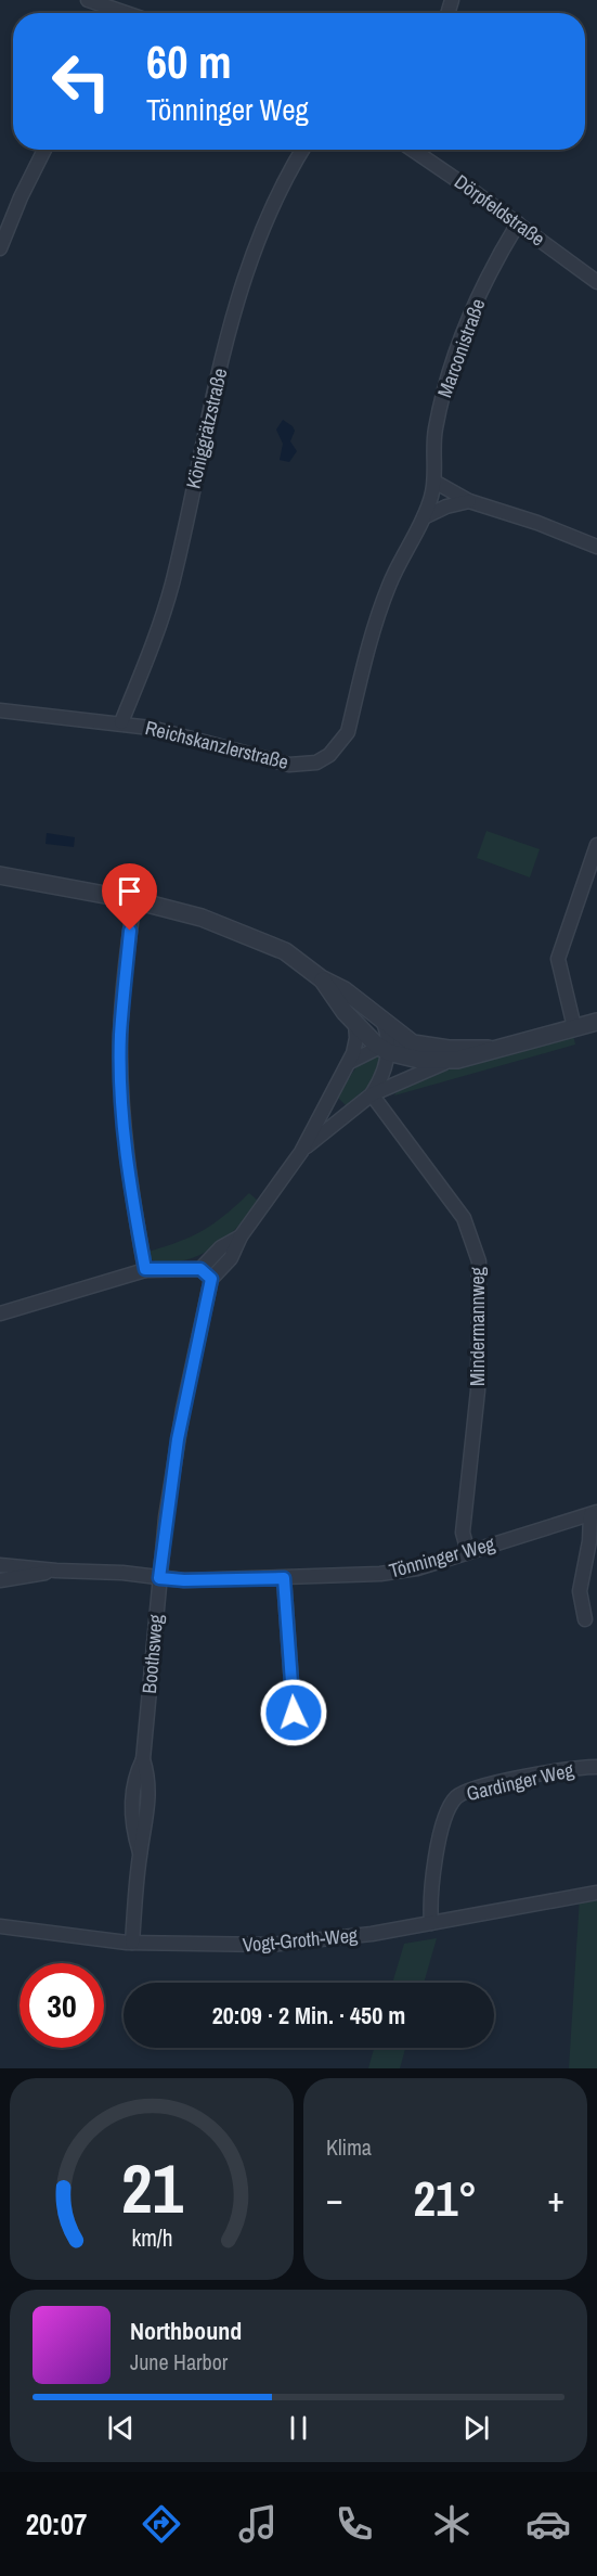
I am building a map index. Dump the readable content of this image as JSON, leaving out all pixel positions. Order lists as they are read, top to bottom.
{
  "streets": {
    "street": [
      "Dörpfeldstraße",
      "Marconistraße",
      "Königgrätzstraße",
      "Reichskanzlerstraße",
      "Mindermannweg",
      "Tönninger Weg",
      "Boothsweg",
      "Gardinger Weg",
      "Vogt-Groth-Weg"
    ]
  },
  "crossings": [
    ["Dörpfeldstraße", "Marconistraße"],
    ["Marconistraße", "Reichskanzlerstraße"],
    ["Königgrätzstraße", "Reichskanzlerstraße"],
    ["Mindermannweg", "Tönninger Weg"],
    ["Tönninger Weg", "Boothsweg"],
    ["Boothsweg", "Vogt-Groth-Weg"],
    ["Gardinger Weg", "Vogt-Groth-Weg"]
  ],
  "page": {
    "turn": ["60 m", "Tönninger Weg"],
    "limit": "30",
    "trip": "20:09 · 2 Min. · 450 m",
    "tile": "Klima",
    "heat": ["−", "21°", "+"],
    "song": ["Northbound", "June Harbor"],
    "tabs": "20:07",
    "gauge": ["21", "km/h"]
  }
}
